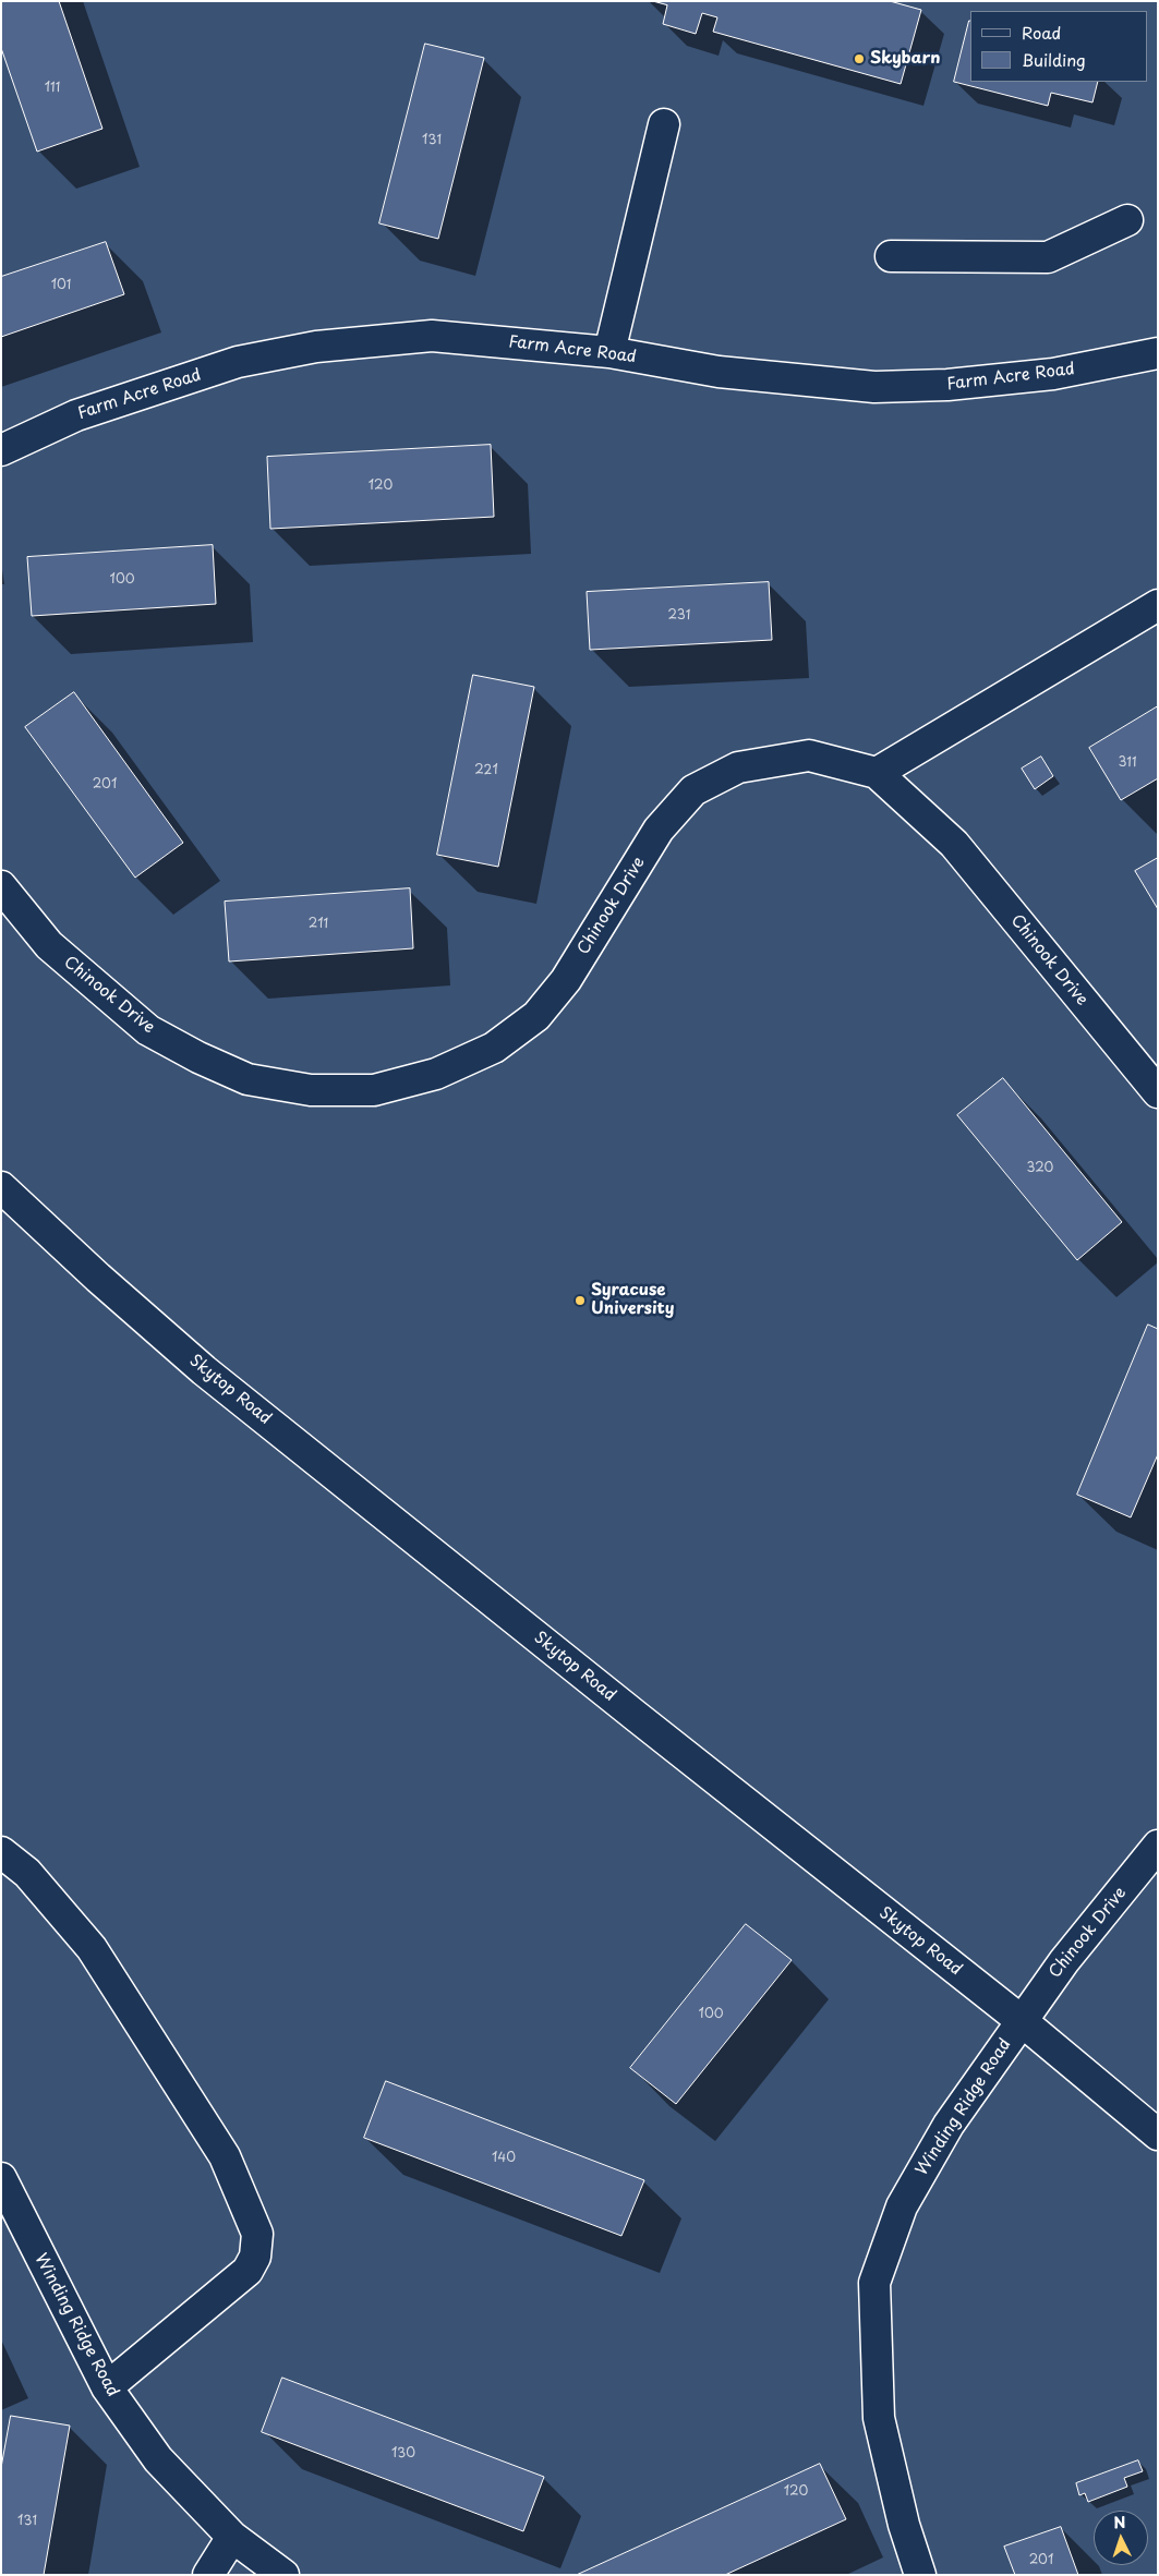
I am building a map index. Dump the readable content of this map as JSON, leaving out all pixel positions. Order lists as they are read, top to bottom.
{
  "streets": {
    "street": [
      "Farm Acre Road",
      "Chinook Drive",
      "Skytop Road",
      "Winding Ridge Road"
    ]
  },
  "crossings": [
    ["Chinook Drive", "Skytop Road"],
    ["Chinook Drive", "Winding Ridge Road"],
    ["Skytop Road", "Winding Ridge Road"]
  ],
  "places": ["Skybarn", "Syracuse University"],
  "house_numbers": [
    "111",
    "131",
    "101",
    "120",
    "100",
    "231",
    "311",
    "221",
    "201",
    "211",
    "320",
    "100",
    "140",
    "130",
    "120",
    "131",
    "201"
  ],
  "legend": ["Road", "Building"],
  "north": "top"
}
